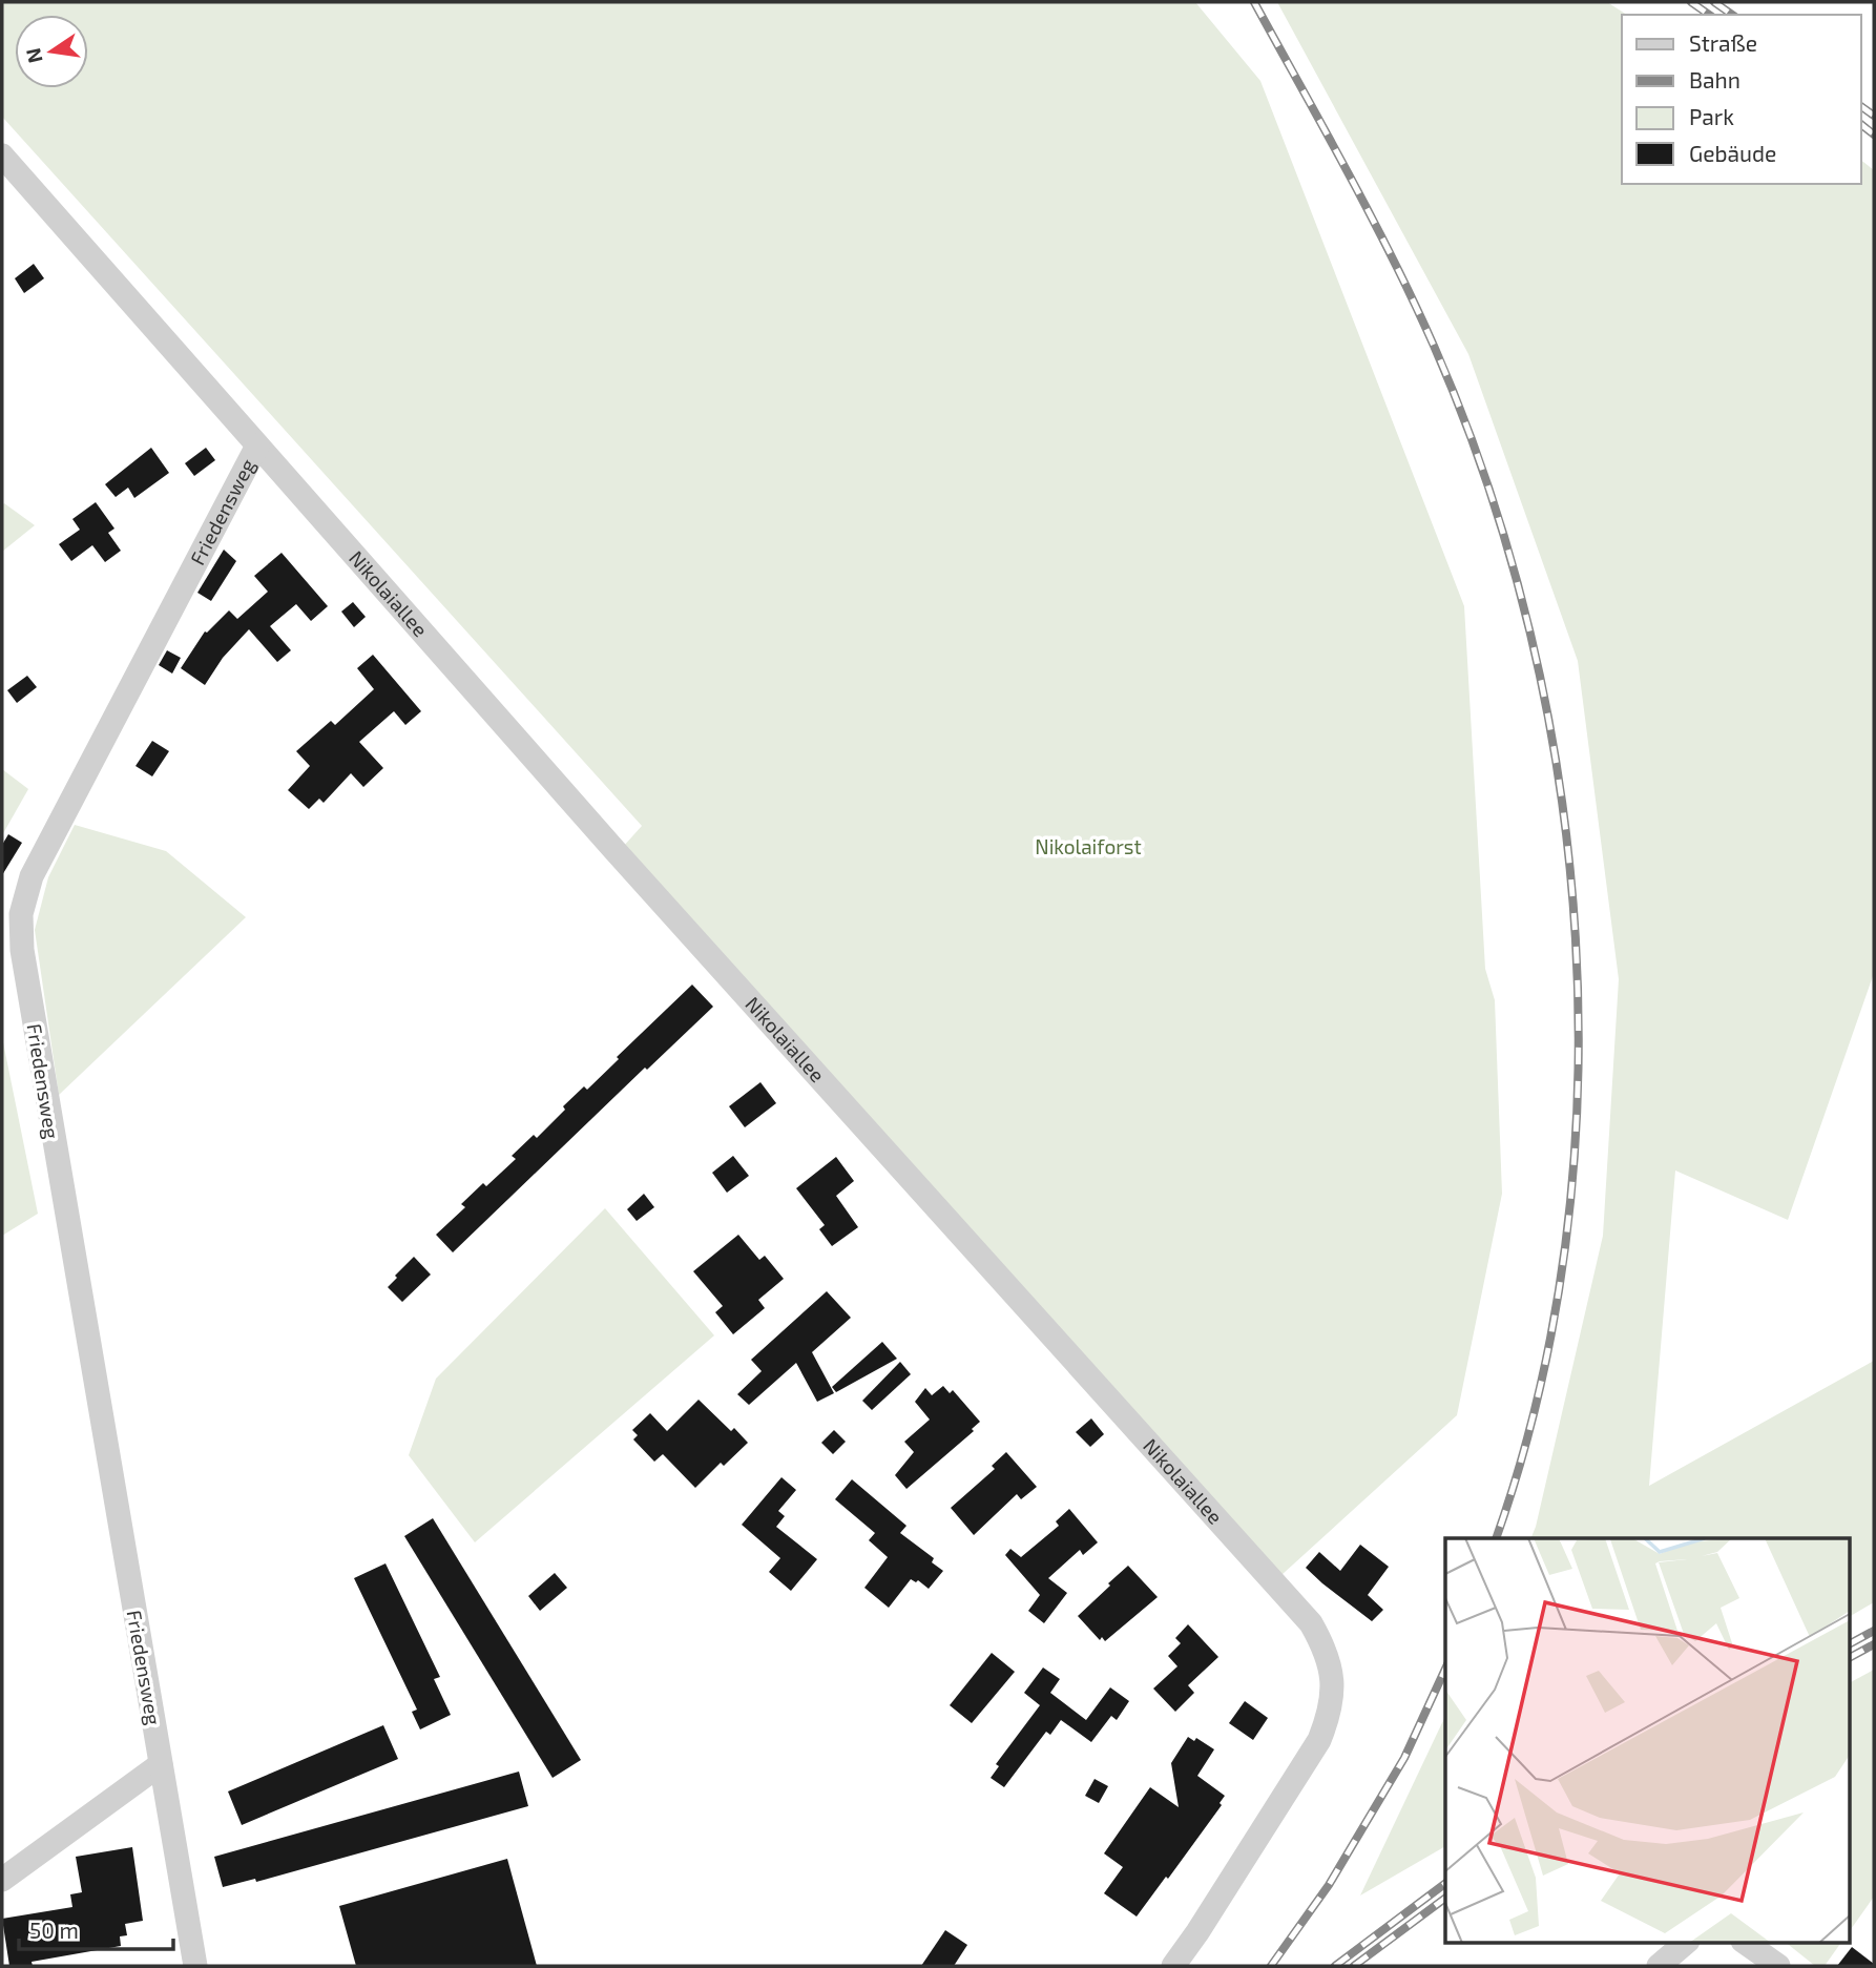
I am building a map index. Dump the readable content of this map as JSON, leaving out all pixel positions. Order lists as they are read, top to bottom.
{
  "streets": {
    "street": ["Friedensweg", "Nikolaiallee"]
  },
  "crossings": [
    ["Friedensweg", "Nikolaiallee"]
  ],
  "parks": ["Nikolaiforst"],
  "legend": [
    "Straße",
    "Bahn",
    "Park",
    "Gebäude"
  ],
  "scale_bar": "50 m",
  "north": "left"
}
